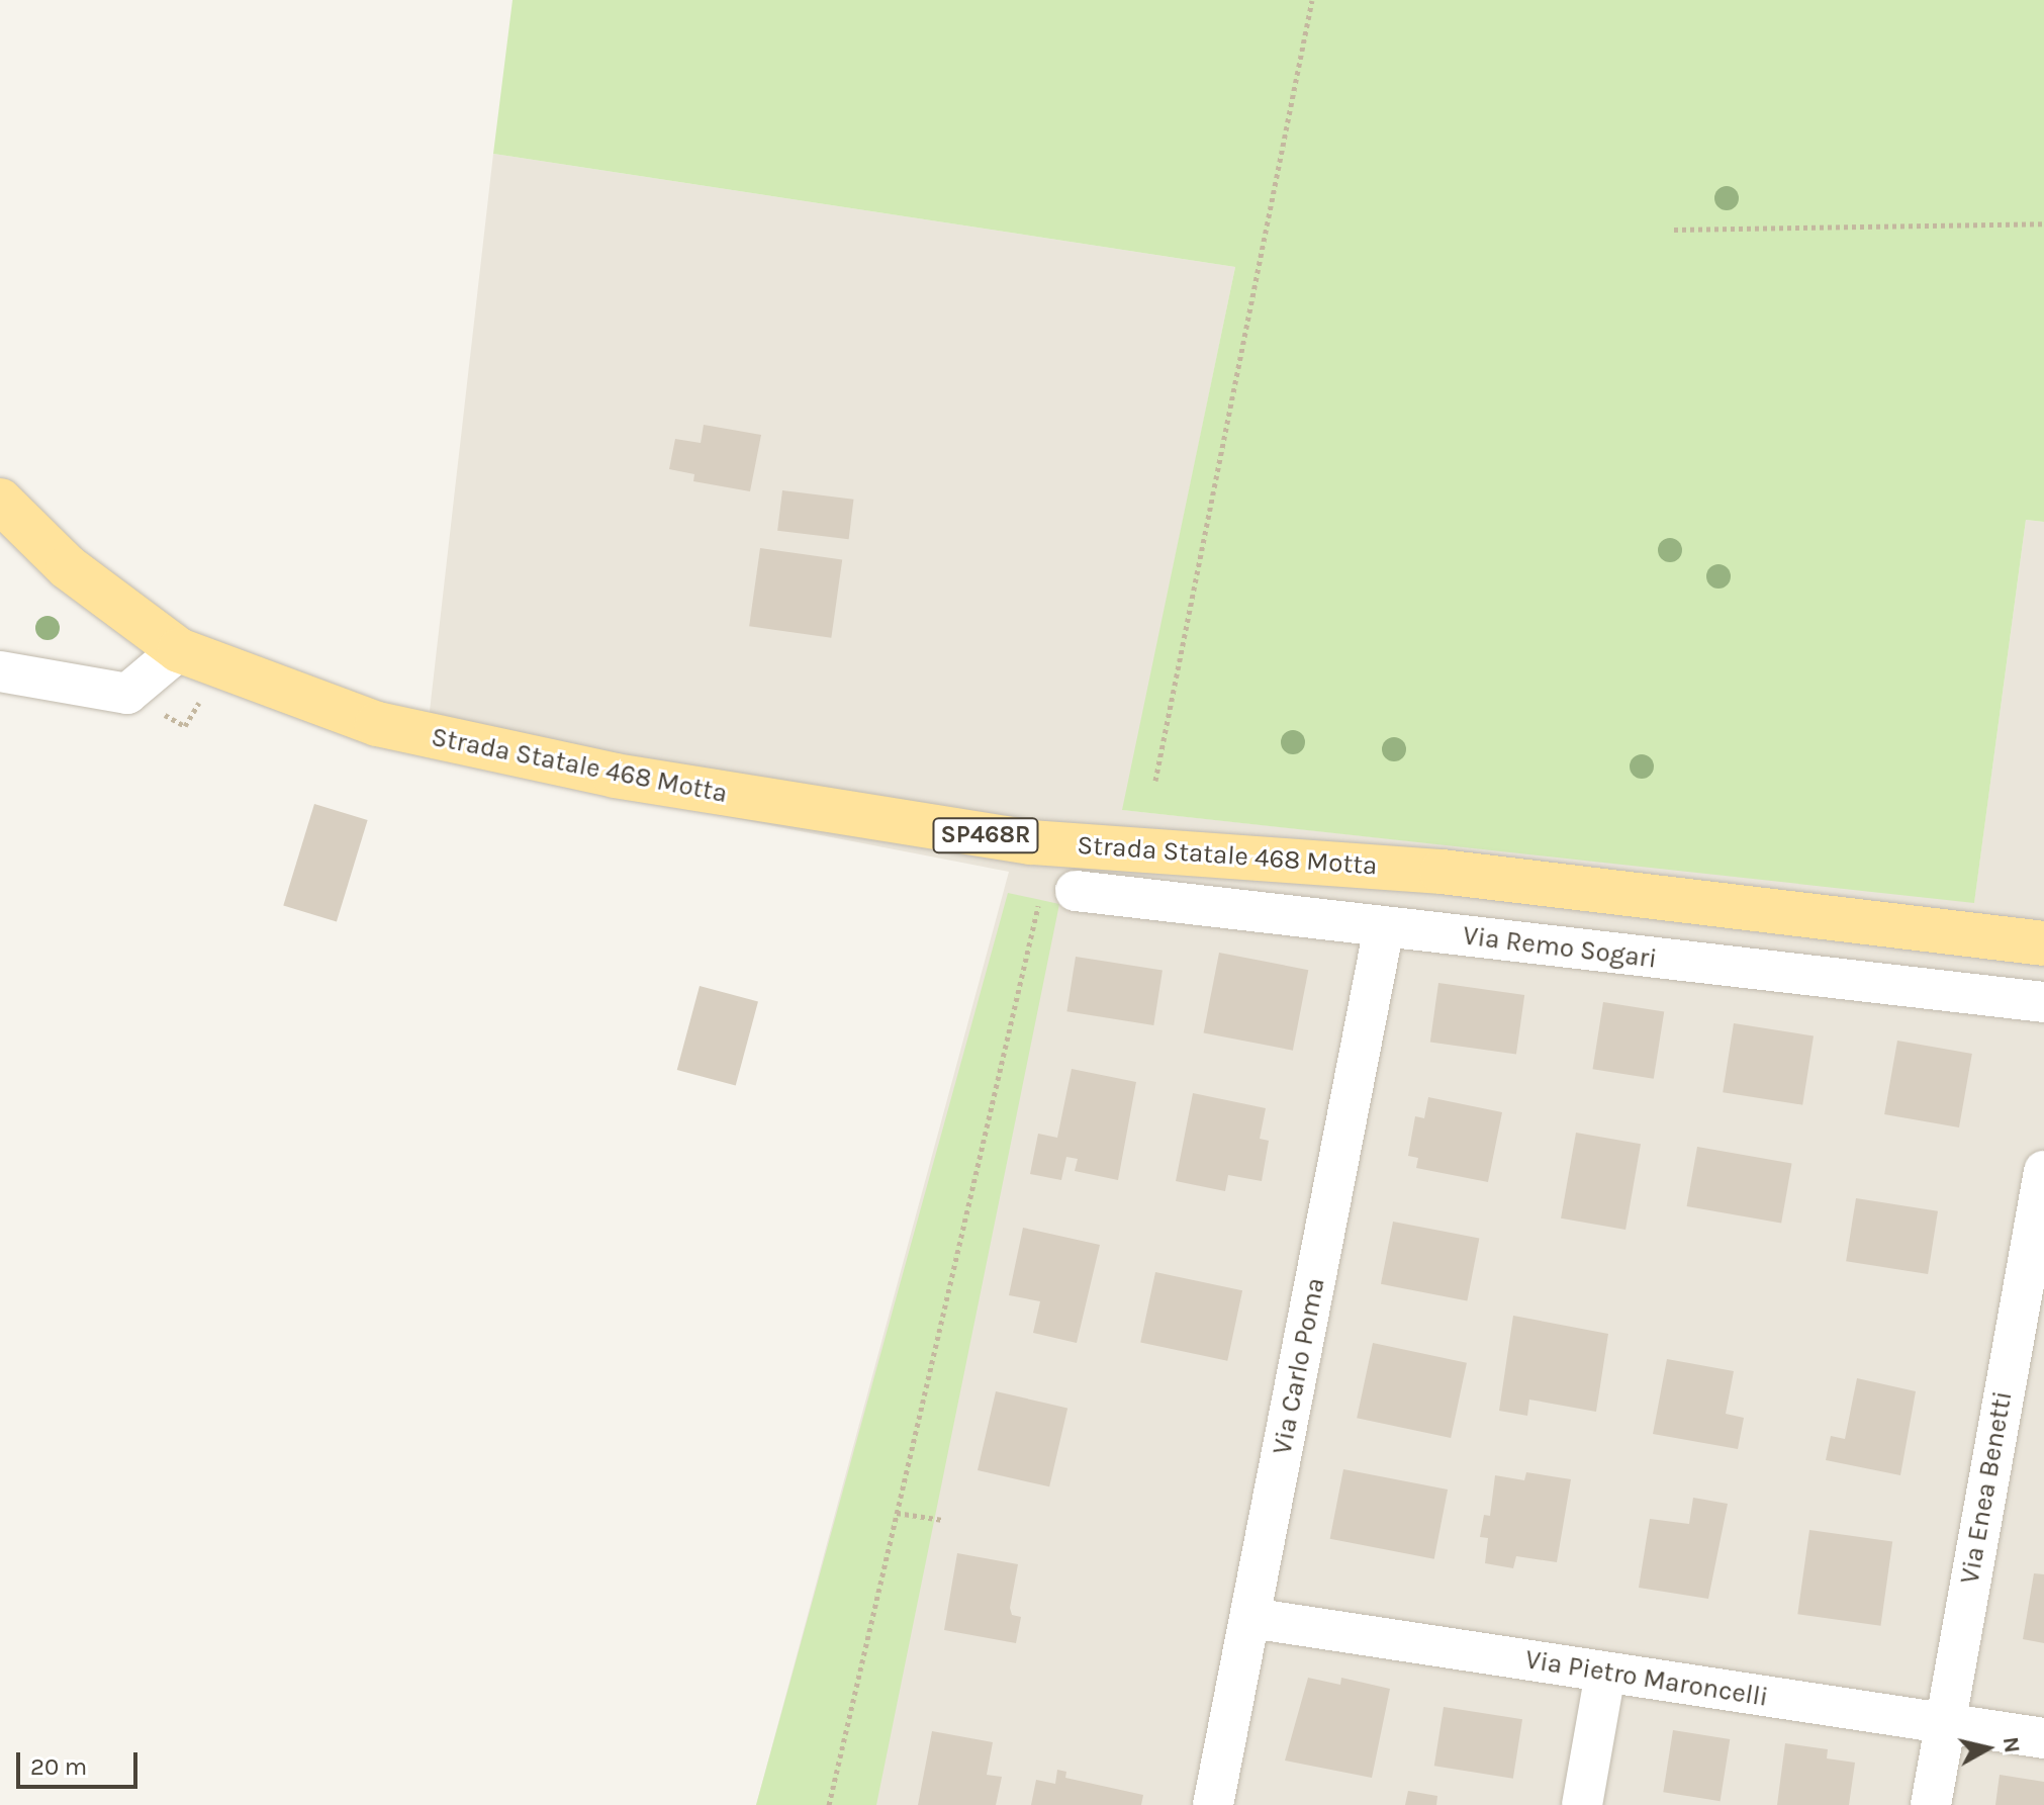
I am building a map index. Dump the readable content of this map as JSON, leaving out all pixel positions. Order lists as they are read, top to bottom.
{
  "streets": {
    "main road": ["Strada Statale 468 Motta", "SP468R"],
    "street": [
      "Via Remo Sogari",
      "Via Carlo Poma",
      "Via Enea Benetti",
      "Via Pietro Maroncelli"
    ]
  },
  "crossings": [
    ["Via Remo Sogari", "Via Carlo Poma"],
    ["Via Carlo Poma", "Via Pietro Maroncelli"],
    ["Via Enea Benetti", "Via Pietro Maroncelli"]
  ],
  "scale_bar": "20 m",
  "north": "right"
}
